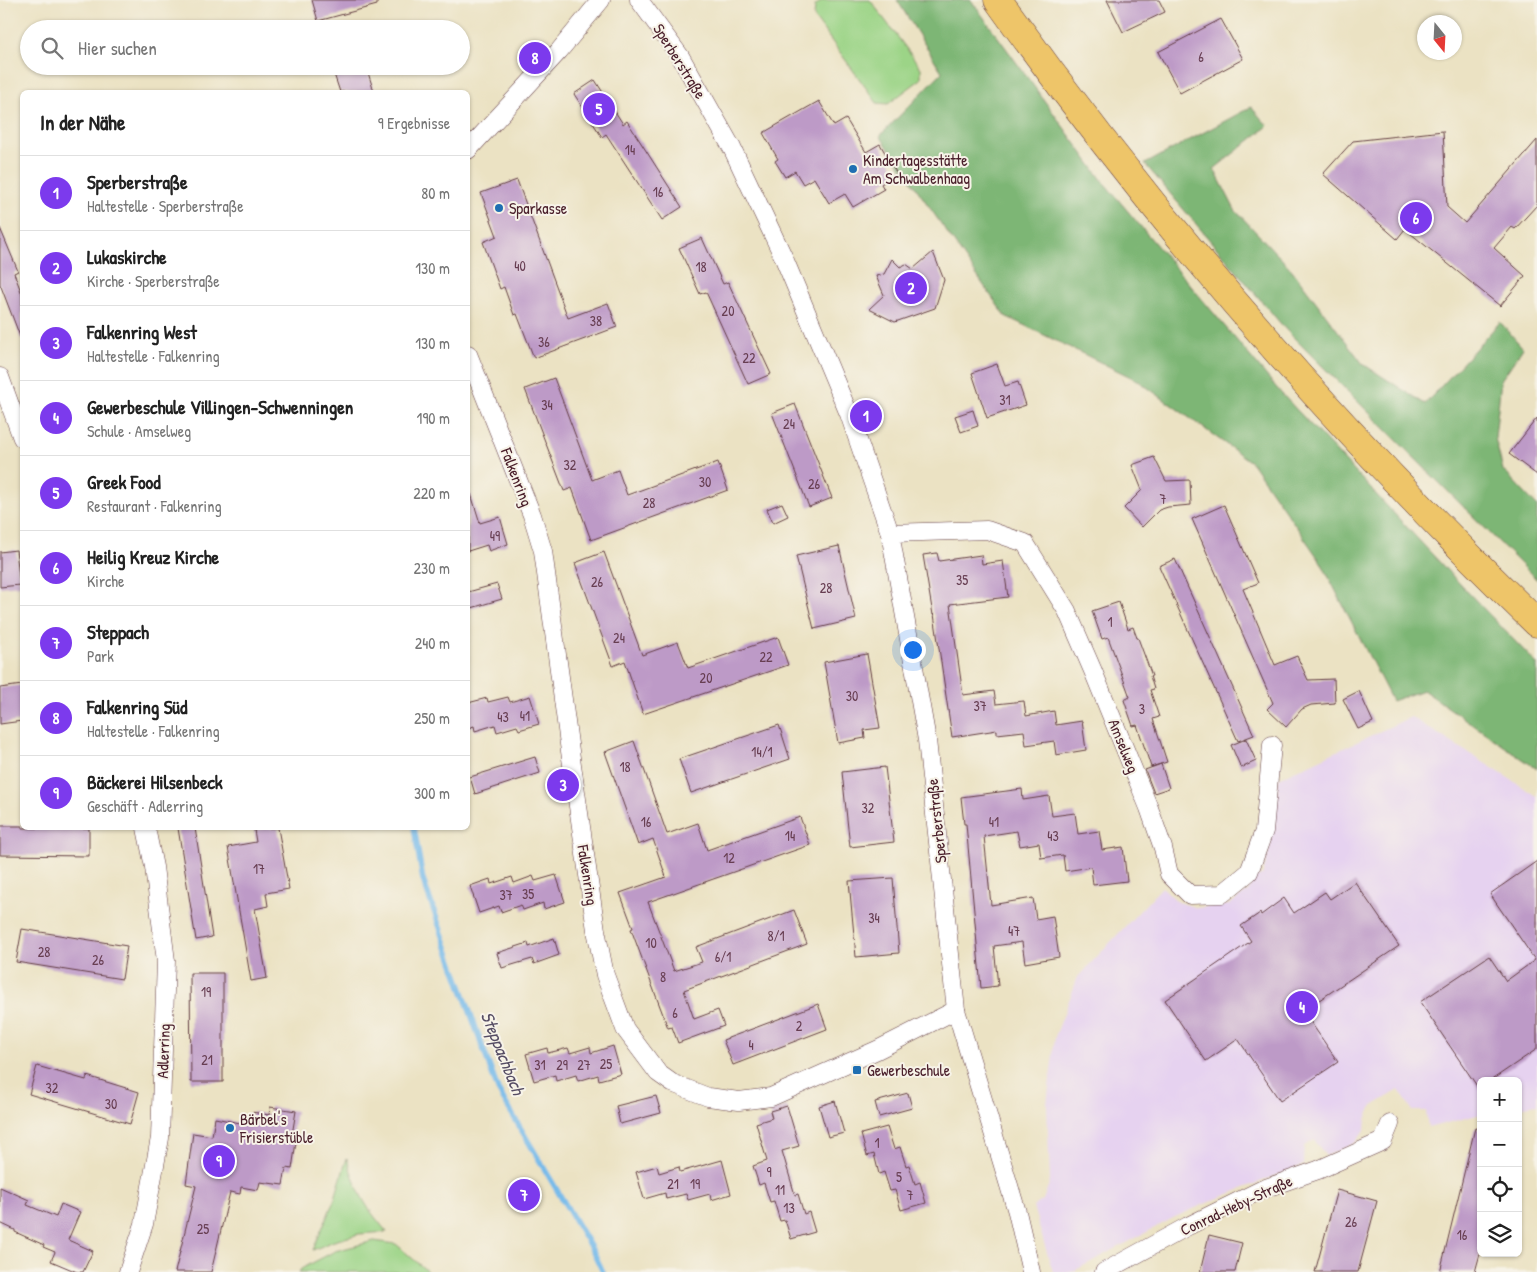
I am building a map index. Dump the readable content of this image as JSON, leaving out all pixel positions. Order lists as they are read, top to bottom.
{
  "streets": {
    "street": [
      "Sperberstraße",
      "Falkenring",
      "Amselweg",
      "Adlerring",
      "Conrad-Heby-Straße"
    ]
  },
  "crossings": [
    ["Sperberstraße", "Falkenring"],
    ["Sperberstraße", "Amselweg"]
  ],
  "water": ["Steppachbach"],
  "places": {
    "other": ["Kindertagesstätte Am Schwalbenhaag", "Sparkasse", "Bärbel's Frisierstüble"],
    "transit": ["Gewerbeschule"]
  },
  "house_numbers": [
    "6",
    "14",
    "16",
    "40",
    "18",
    "20",
    "38",
    "36",
    "22",
    "31",
    "34",
    "24",
    "32",
    "30",
    "26",
    "7",
    "28",
    "49",
    "35",
    "26",
    "28",
    "1",
    "24",
    "22",
    "20",
    "30",
    "37",
    "3",
    "41",
    "43",
    "14/1",
    "18",
    "32",
    "16",
    "41",
    "14",
    "43",
    "12",
    "17",
    "35",
    "37",
    "34",
    "47",
    "8/1",
    "10",
    "28",
    "6/1",
    "26",
    "8",
    "19",
    "6",
    "2",
    "4",
    "21",
    "25",
    "31",
    "29",
    "27",
    "32",
    "30",
    "1",
    "9",
    "5",
    "21",
    "19",
    "11",
    "7",
    "13",
    "26",
    "25",
    "16"
  ],
  "north": "bottom",
  "page": {
    "search": "Hier suchen",
    "pins": [
      "8",
      "5",
      "6",
      "2",
      "1",
      "3",
      "4",
      "9",
      "7"
    ],
    "heading": ["In der Nähe", "9 Ergebnisse"],
    "list": [
      {
        "mark": "1",
        "name": "Sperberstraße",
        "note": "Haltestelle · Sperberstraße",
        "value": "80 m"
      },
      {
        "mark": "2",
        "name": "Lukaskirche",
        "note": "Kirche · Sperberstraße",
        "value": "130 m"
      },
      {
        "mark": "3",
        "name": "Falkenring West",
        "note": "Haltestelle · Falkenring",
        "value": "130 m"
      },
      {
        "mark": "4",
        "name": "Gewerbeschule Villingen-Schwenningen",
        "note": "Schule · Amselweg",
        "value": "190 m"
      },
      {
        "mark": "5",
        "name": "Greek Food",
        "note": "Restaurant · Falkenring",
        "value": "220 m"
      },
      {
        "mark": "6",
        "name": "Heilig Kreuz Kirche",
        "note": "Kirche",
        "value": "230 m"
      },
      {
        "mark": "7",
        "name": "Steppach",
        "note": "Park",
        "value": "240 m"
      },
      {
        "mark": "8",
        "name": "Falkenring Süd",
        "note": "Haltestelle · Falkenring",
        "value": "250 m"
      },
      {
        "mark": "9",
        "name": "Bäckerei Hilsenbeck",
        "note": "Geschäft · Adlerring",
        "value": "300 m"
      }
    ],
    "map_buttons": ["+", "−"]
  }
}
